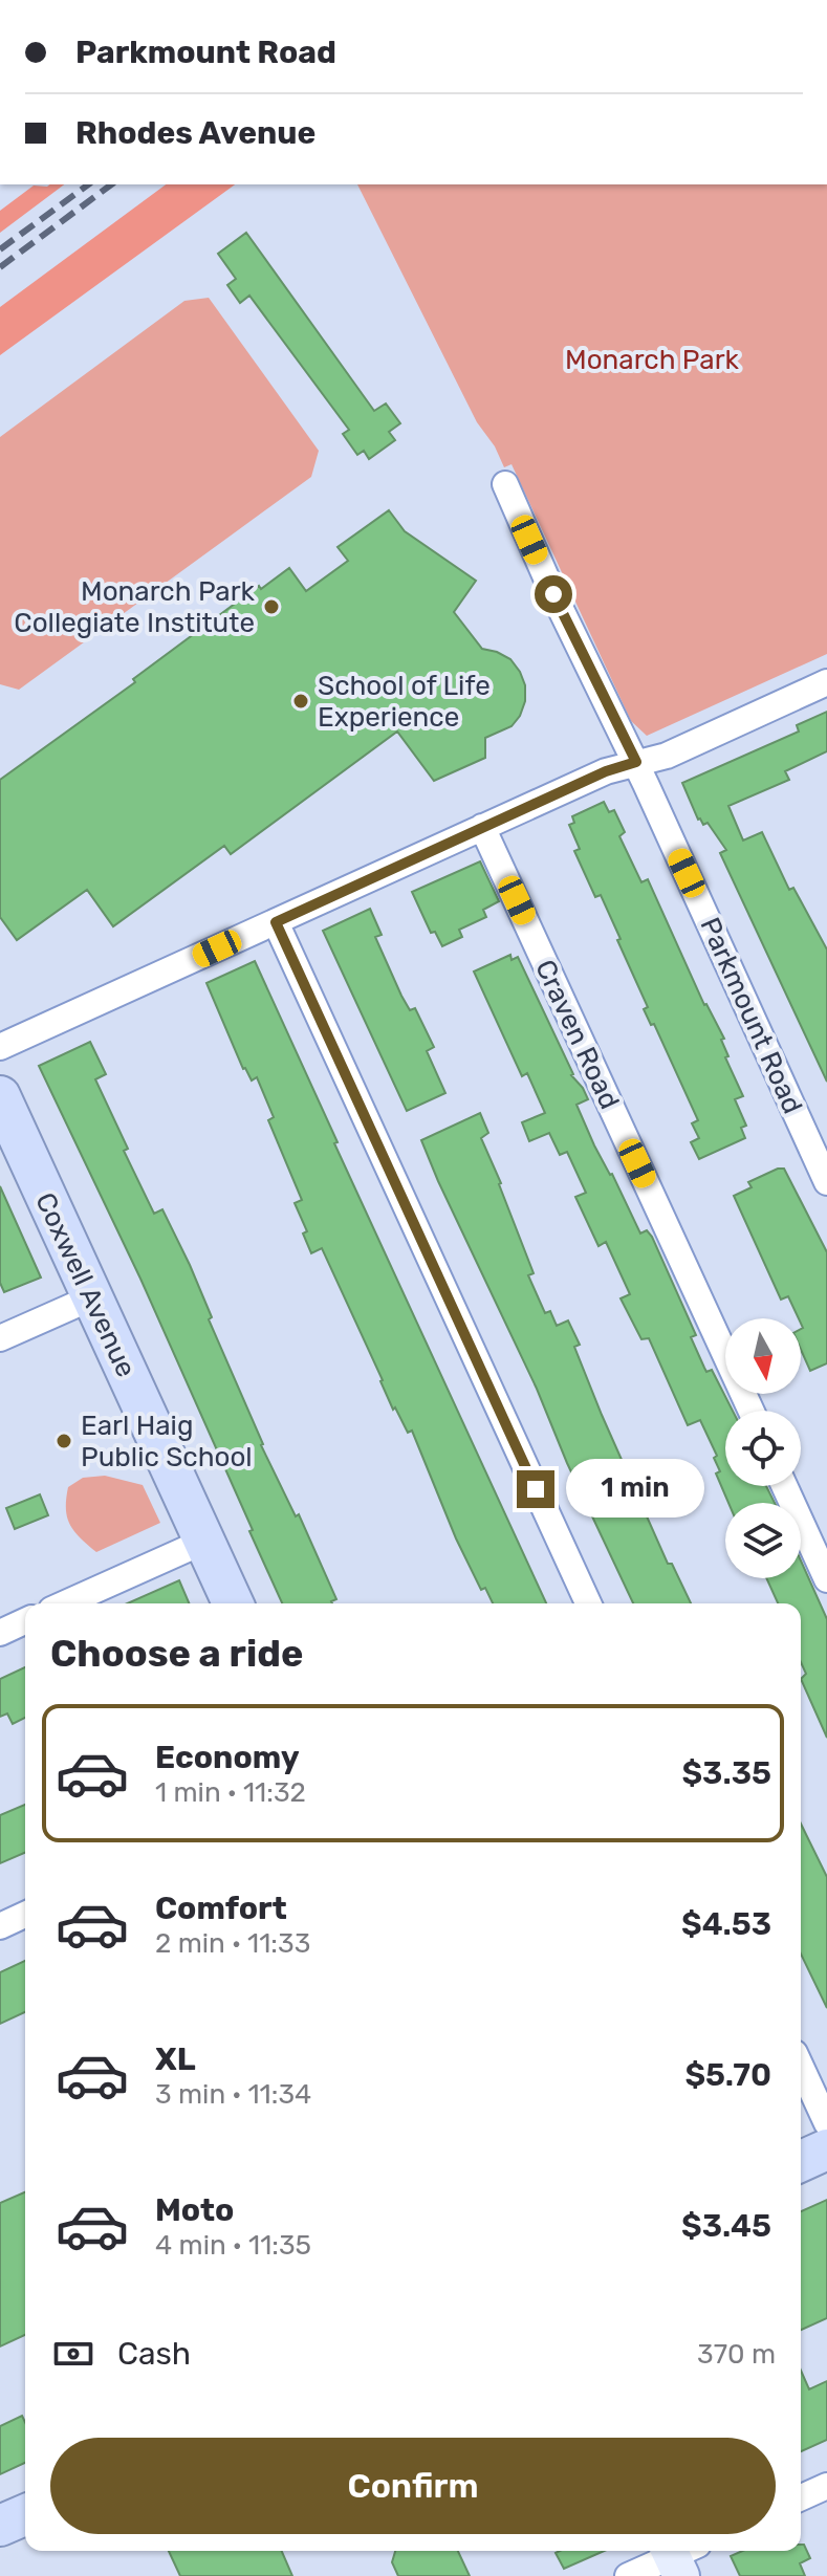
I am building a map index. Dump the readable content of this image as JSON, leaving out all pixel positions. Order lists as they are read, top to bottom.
{
  "streets": {
    "main road": ["Coxwell Avenue"],
    "street": ["Parkmount Road", "Craven Road"]
  },
  "parks": ["Monarch Park"],
  "places": ["Monarch Park Collegiate Institute", "School of Life Experience", "Earl Haig Public School"],
  "north": "bottom",
  "page": {
    "banner": ["Parkmount Road", "Rhodes Avenue"],
    "bubble": "1 min",
    "heading": "Choose a ride",
    "list": [
      {
        "name": "Economy",
        "note": "1 min · 11:32",
        "value": "$3.35"
      },
      {
        "name": "Comfort",
        "note": "2 min · 11:33",
        "value": "$4.53"
      },
      {
        "name": "XL",
        "note": "3 min · 11:34",
        "value": "$5.70"
      },
      {
        "name": "Moto",
        "note": "4 min · 11:35",
        "value": "$3.45"
      }
    ],
    "pay": ["Cash", "370 m"],
    "buttons": "Confirm"
  }
}
